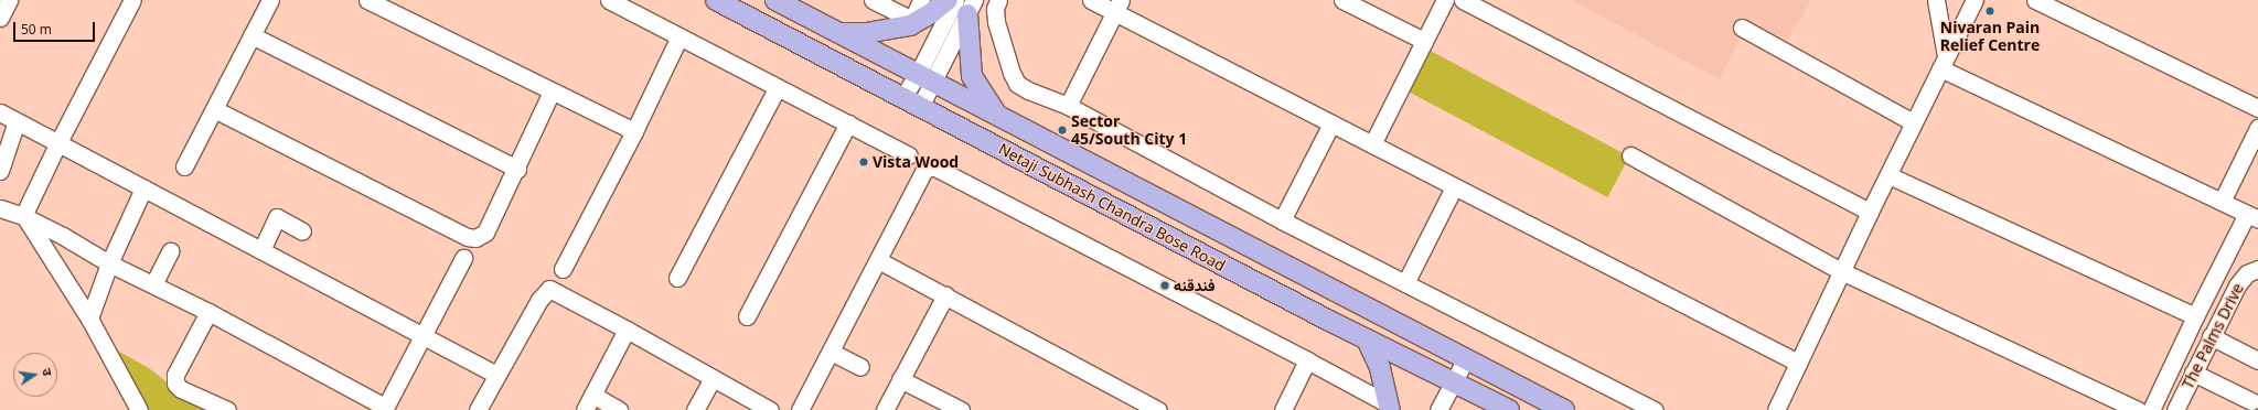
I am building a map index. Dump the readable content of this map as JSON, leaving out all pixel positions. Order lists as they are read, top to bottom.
{
  "streets": {
    "main road": ["Netaji Subhash Chandra Bose Road"],
    "street": ["The Palms Drive"]
  },
  "places": [
    "Nivaran Pain Relief Centre",
    "Sector 45/South City 1",
    "Vista Wood",
    "فندقنه"
  ],
  "scale_bar": "50 m",
  "north": "right"
}
